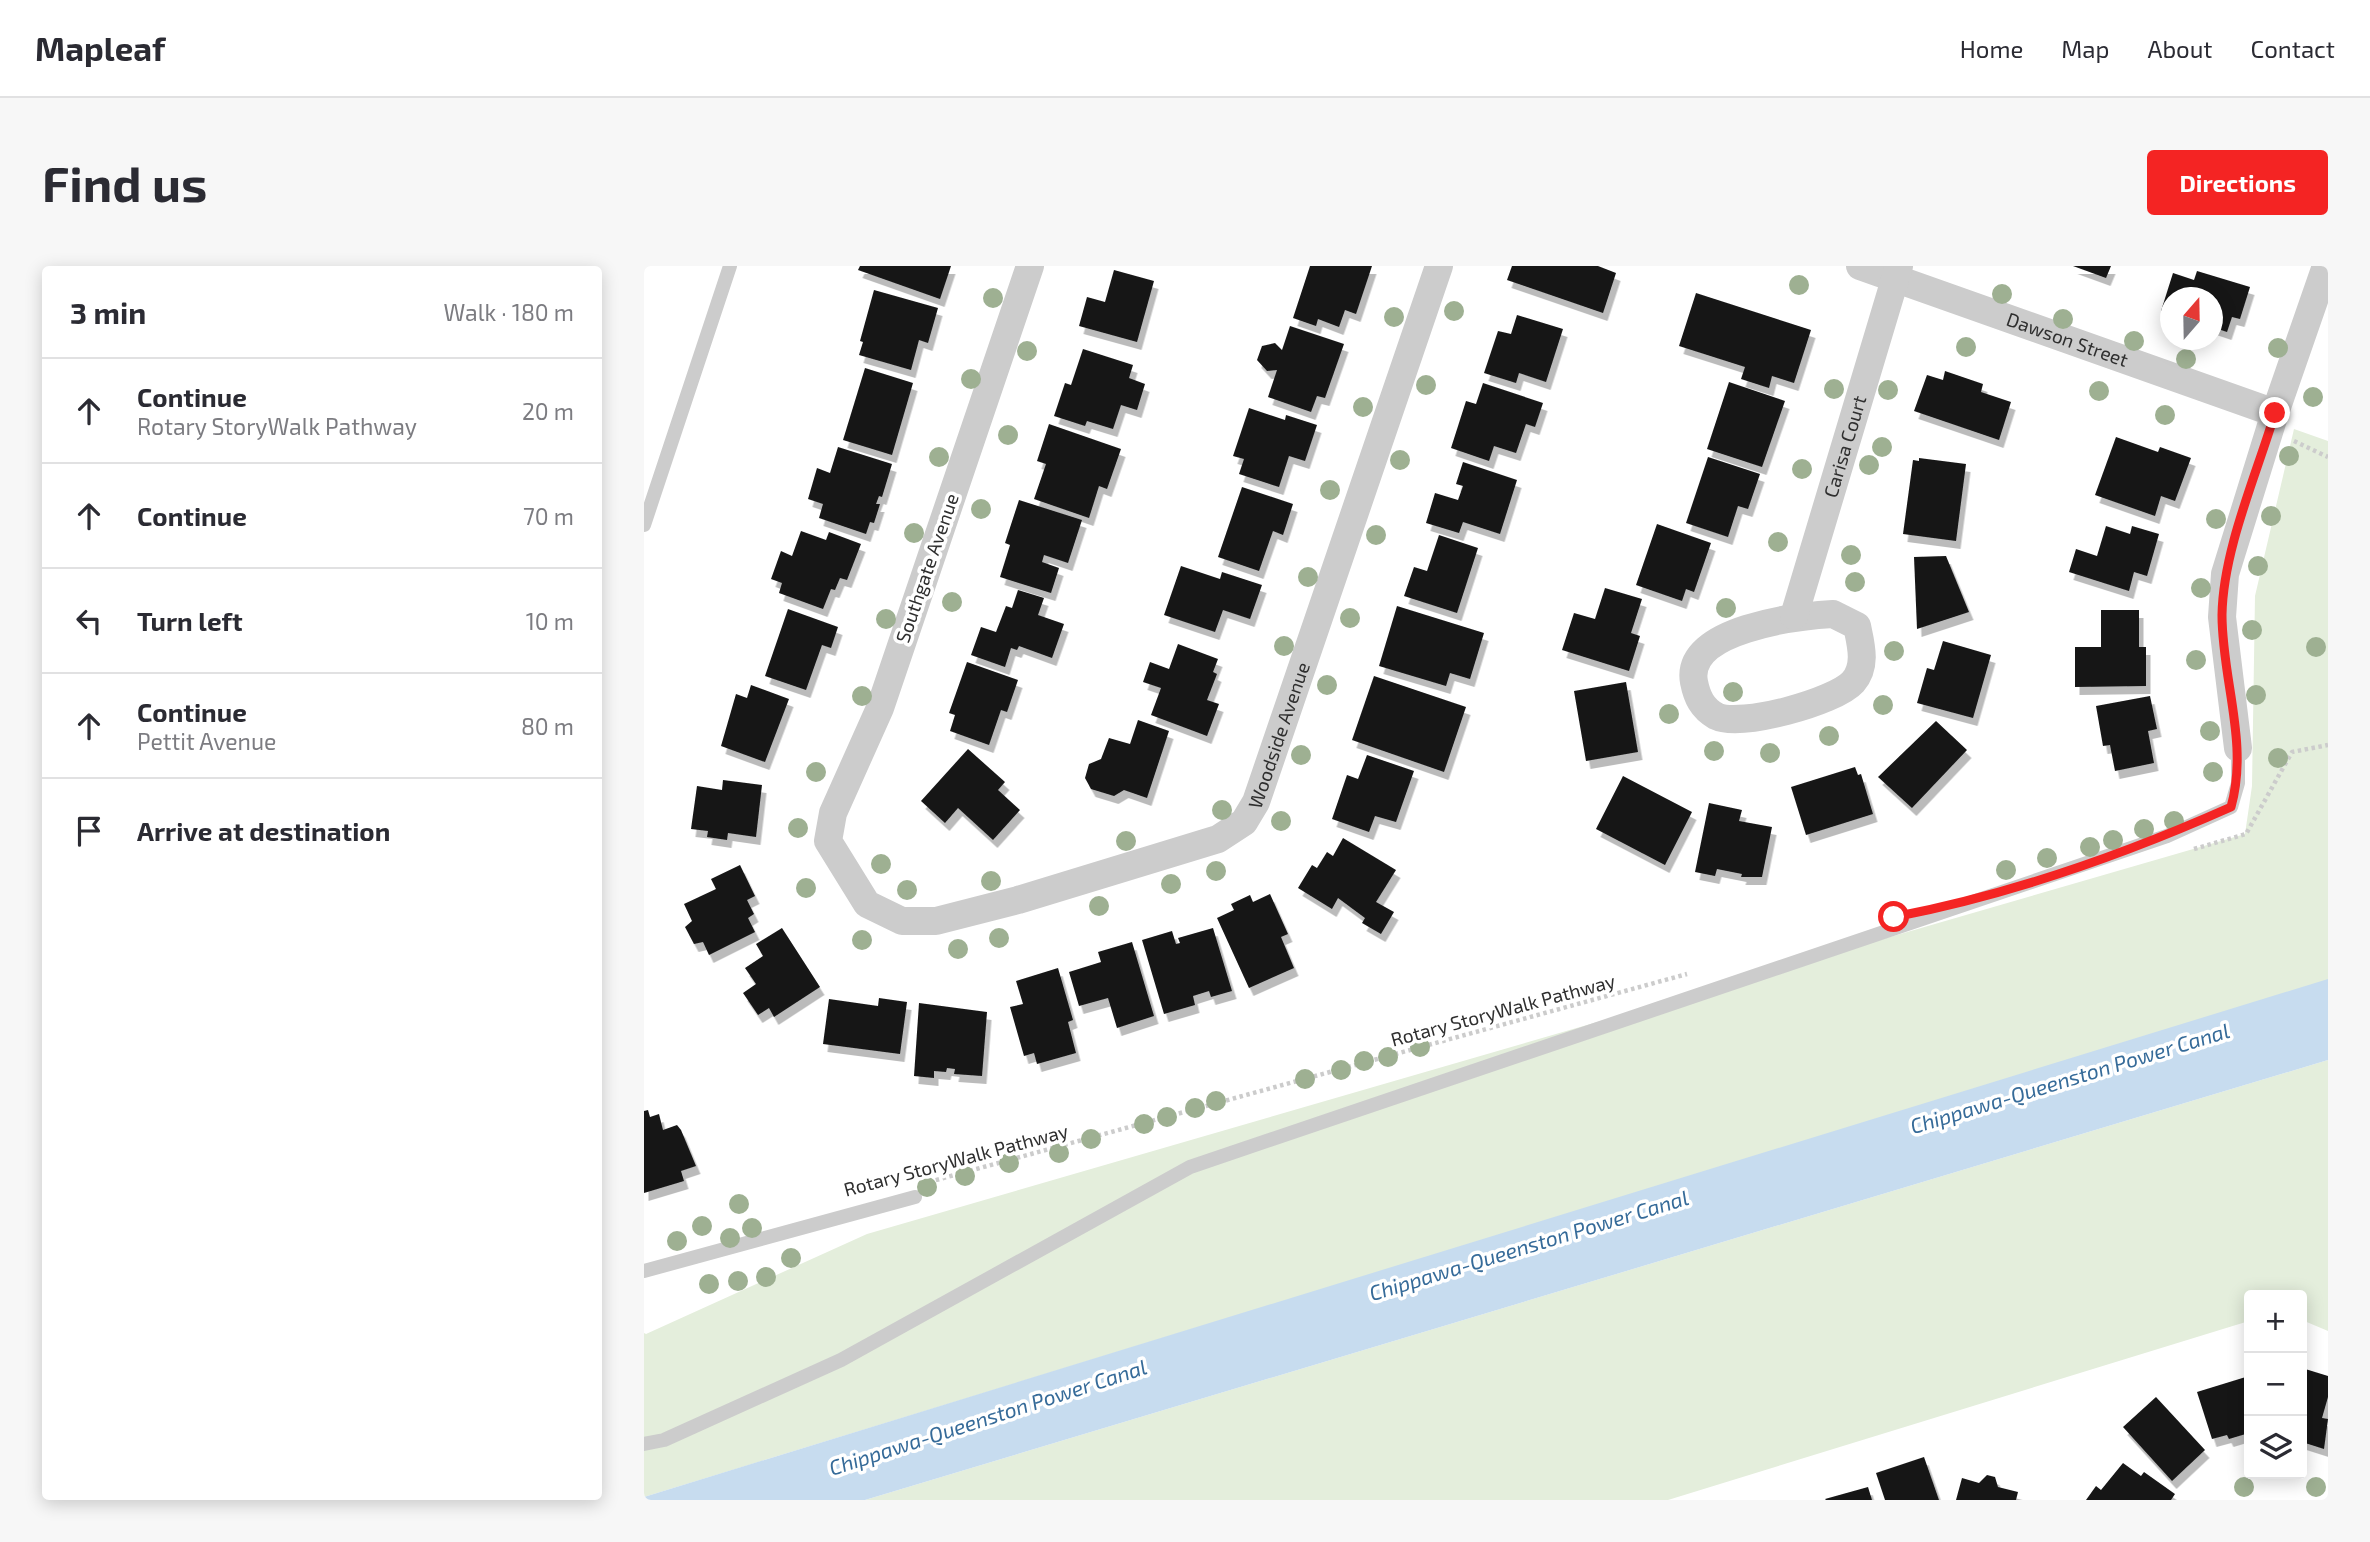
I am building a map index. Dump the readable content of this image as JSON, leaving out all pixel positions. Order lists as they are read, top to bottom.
{
  "streets": {
    "street": [
      "Dawson Street",
      "Carisa Court",
      "Southgate Avenue",
      "Woodside Avenue"
    ],
    "path": ["Rotary StoryWalk Pathway"]
  },
  "crossings": [
    ["Dawson Street", "Carisa Court"],
    ["Southgate Avenue", "Woodside Avenue"]
  ],
  "water": ["Chippawa-Queenston Power Canal"],
  "north": "top",
  "page": {
    "header": "Mapleaf",
    "nav": [
      "Home",
      "Map",
      "About",
      "Contact"
    ],
    "buttons": "Directions",
    "title": "Find us",
    "heading": ["3 min", "Walk · 180 m"],
    "list": [
      ["Continue", "Rotary StoryWalk Pathway", "20 m"],
      ["Continue", "70 m"],
      ["Turn left", "10 m"],
      ["Continue", "Pettit Avenue", "80 m"],
      "Arrive at destination"
    ],
    "map_buttons": ["+", "−"]
  }
}
